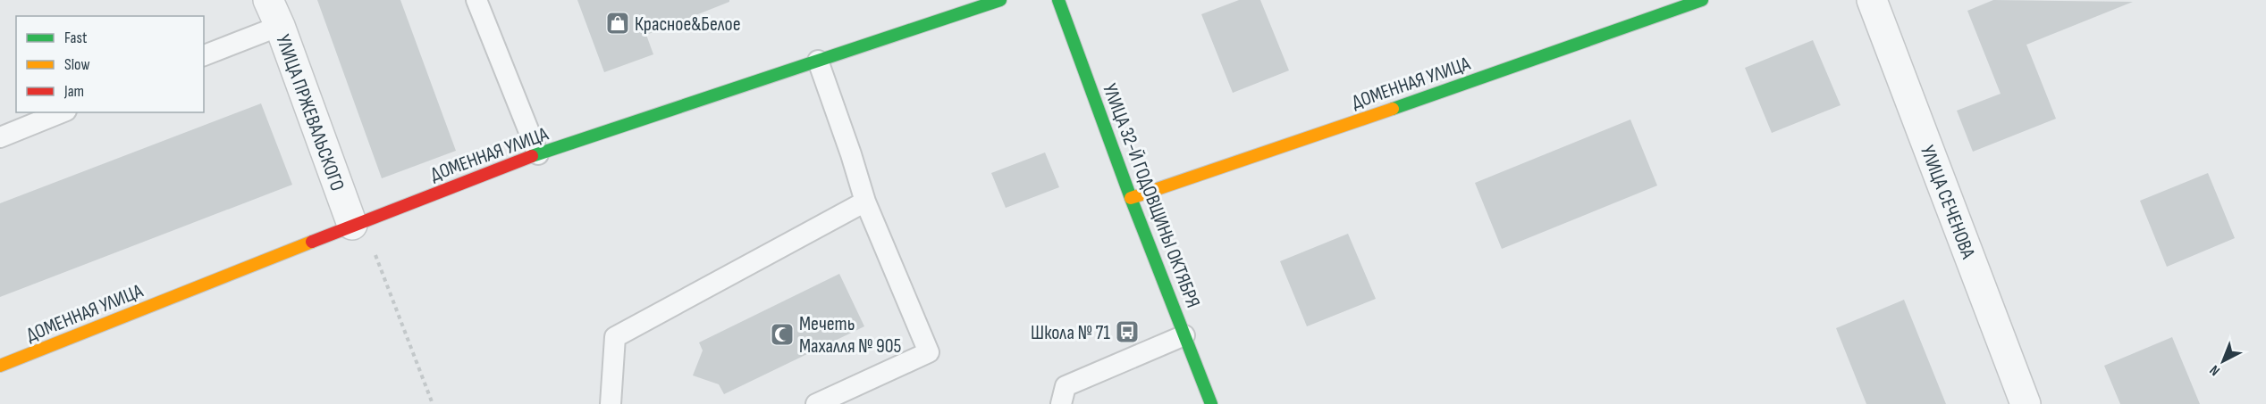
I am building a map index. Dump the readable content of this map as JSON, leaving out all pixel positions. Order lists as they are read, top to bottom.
{
  "streets": {
    "street": [
      "ДОМЕННАЯ УЛИЦА",
      "УЛИЦА ПРЖЕВАЛЬСКОГО",
      "УЛИЦА 32-Й ГОДОВЩИНЫ ОКТЯБРЯ",
      "УЛИЦА СЕЧЕНОВА"
    ]
  },
  "crossings": [
    ["ДОМЕННАЯ УЛИЦА", "УЛИЦА ПРЖЕВАЛЬСКОГО"],
    ["ДОМЕННАЯ УЛИЦА", "УЛИЦА 32-Й ГОДОВЩИНЫ ОКТЯБРЯ"]
  ],
  "places": {
    "shop": ["Красное&Белое"],
    "bus stop": ["Школа № 71"],
    "mosque": ["Мечеть Махалля № 905"]
  },
  "legend": ["Fast", "Slow", "Jam"],
  "north": "bottom left"
}
